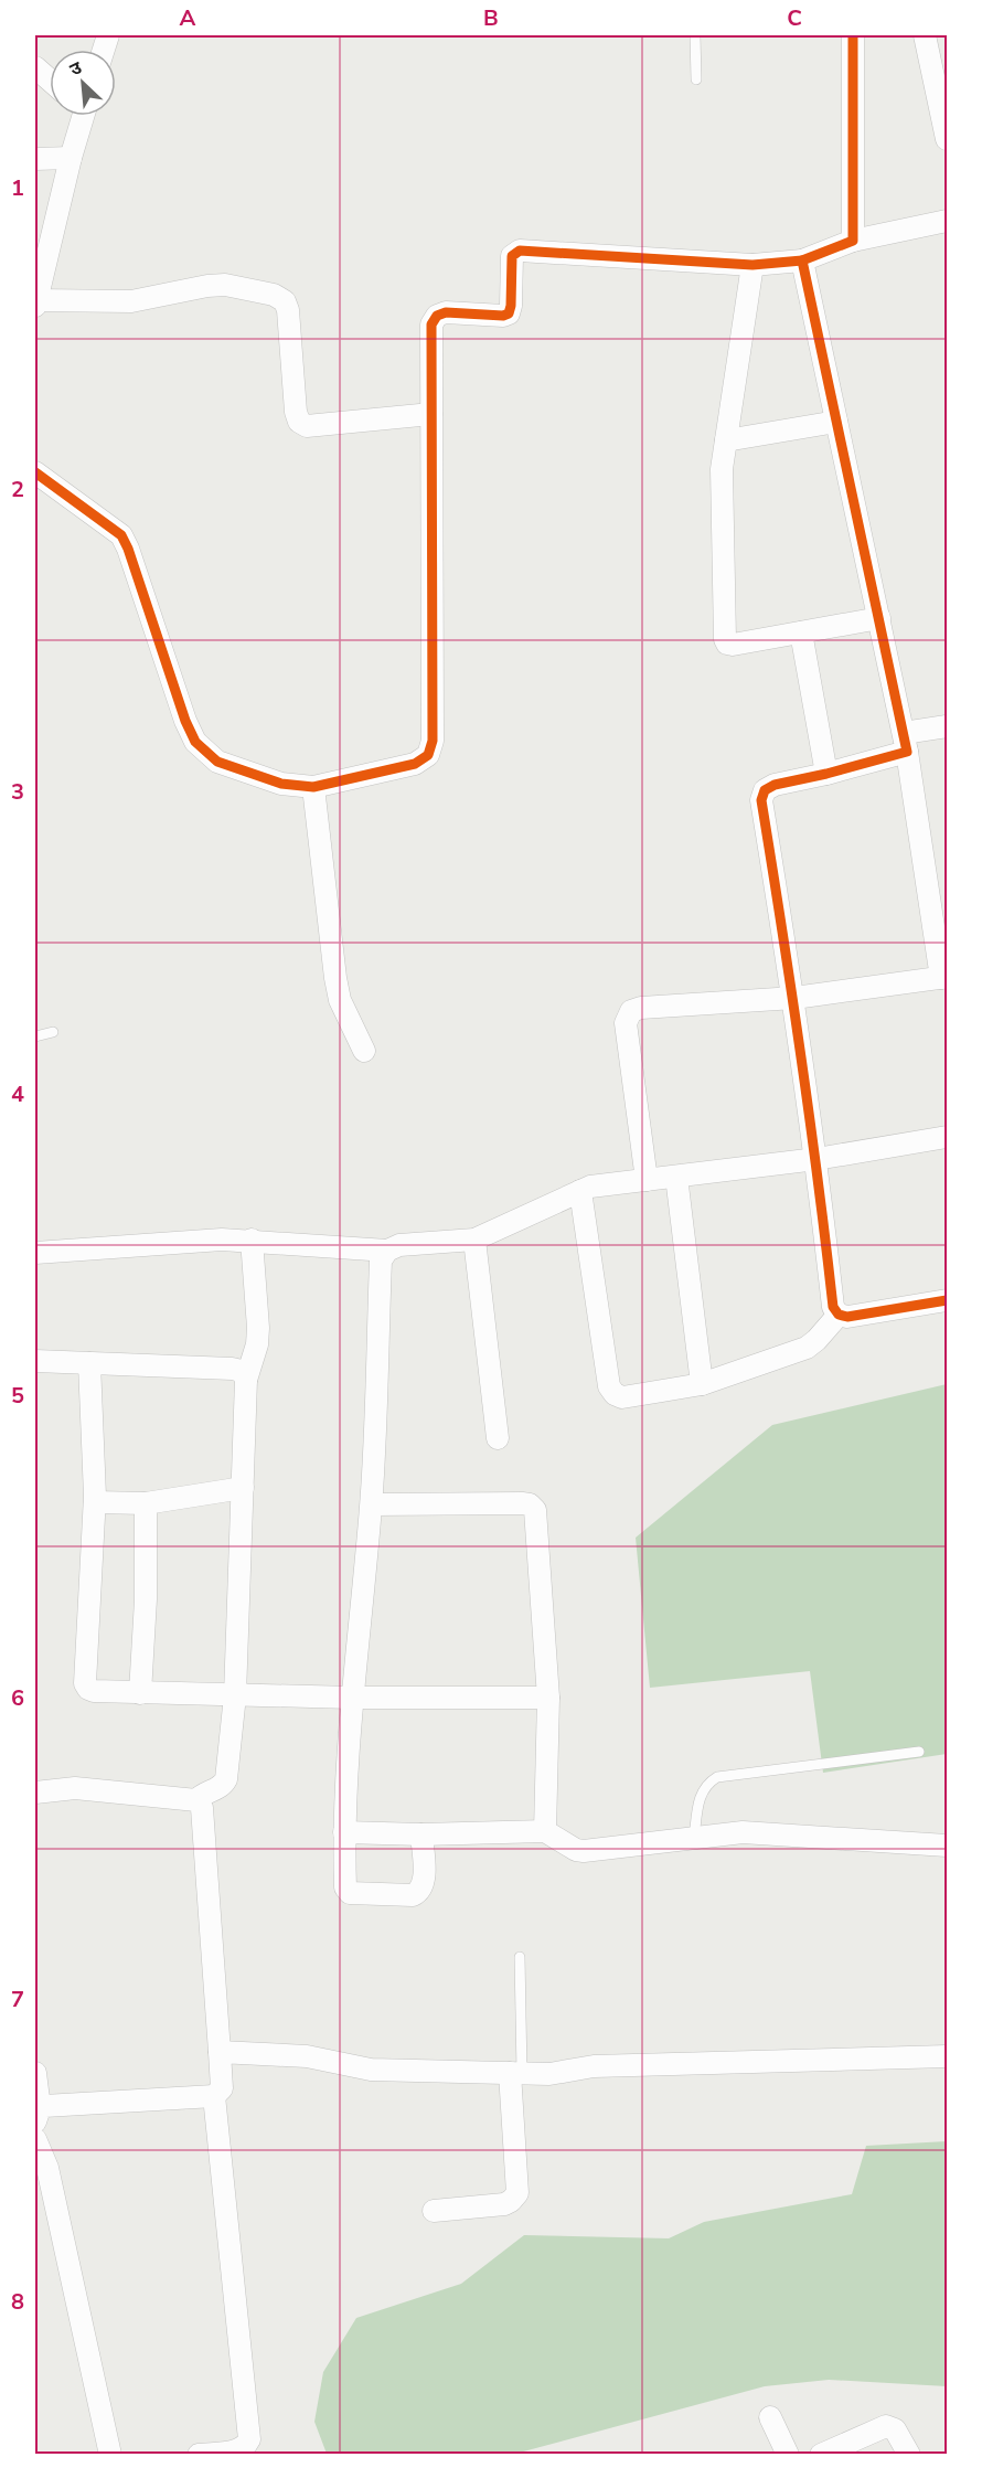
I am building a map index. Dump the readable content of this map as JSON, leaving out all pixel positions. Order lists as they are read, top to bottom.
{
  "north": "top left",
  "grid": {
    "columns": ["A", "B", "C"],
    "rows": [
      "1",
      "2",
      "3",
      "4",
      "5",
      "6",
      "7",
      "8"
    ]
  }
}
